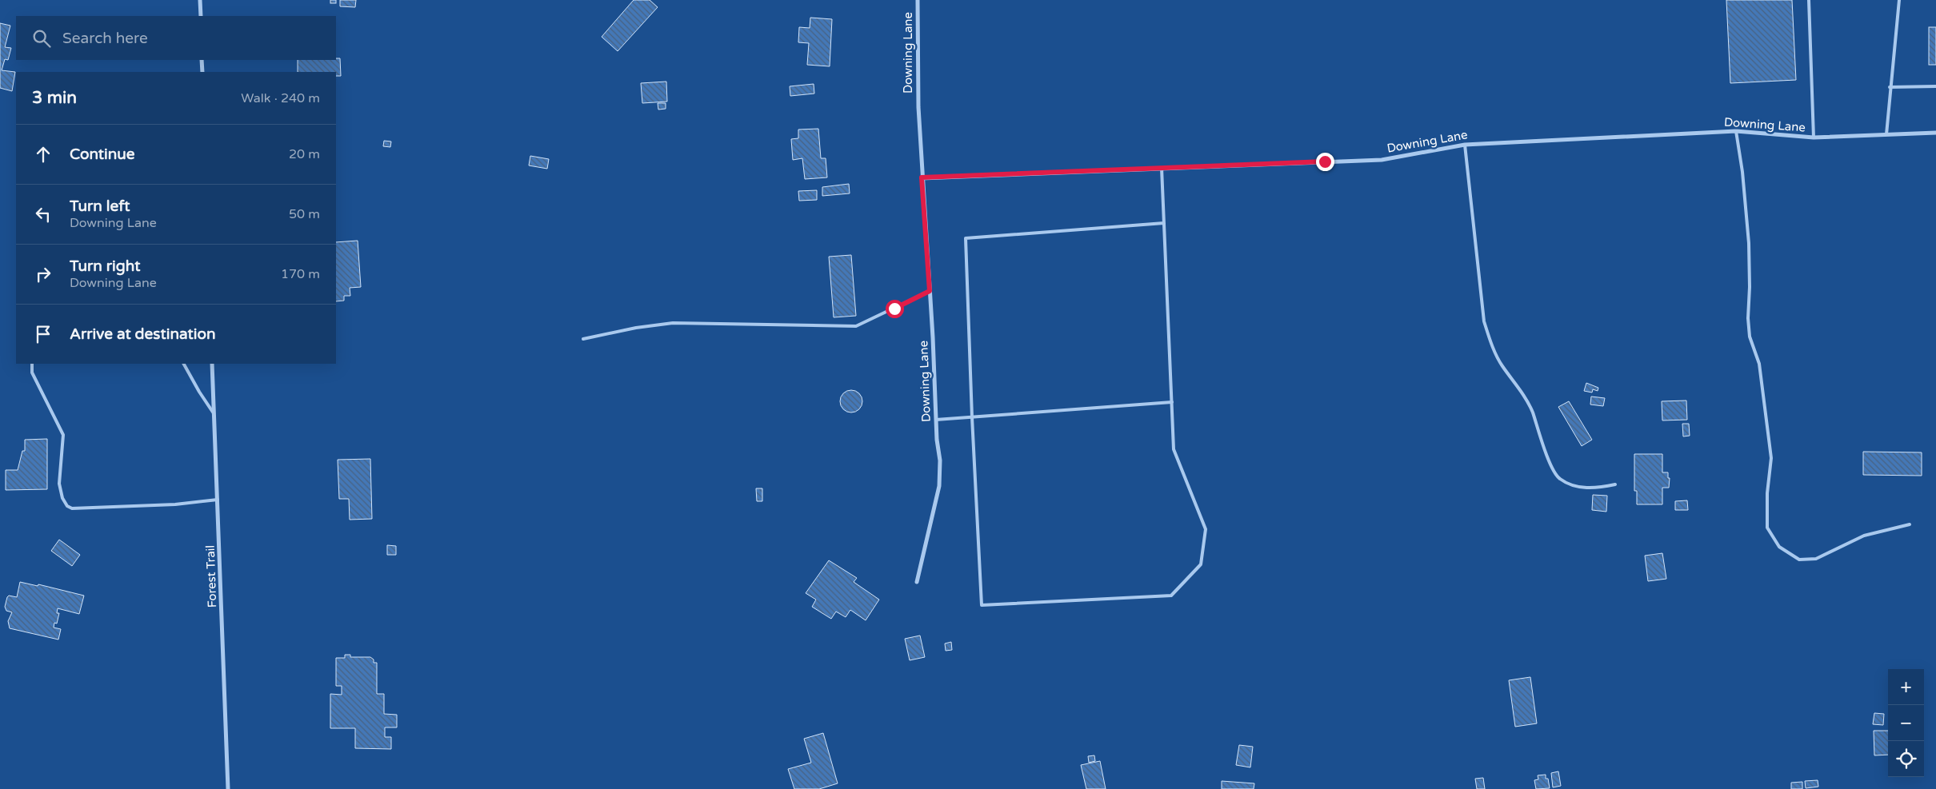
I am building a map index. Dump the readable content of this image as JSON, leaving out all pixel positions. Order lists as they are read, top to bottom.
{
  "streets": {
    "street": ["Downing Lane", "Forest Trail"]
  },
  "page": {
    "search": "Search here",
    "heading": ["3 min", "Walk · 240 m"],
    "list": [
      ["Continue", "20 m"],
      ["Turn left", "Downing Lane", "50 m"],
      ["Turn right", "Downing Lane", "170 m"],
      "Arrive at destination"
    ],
    "map_buttons": ["+", "−"]
  }
}
